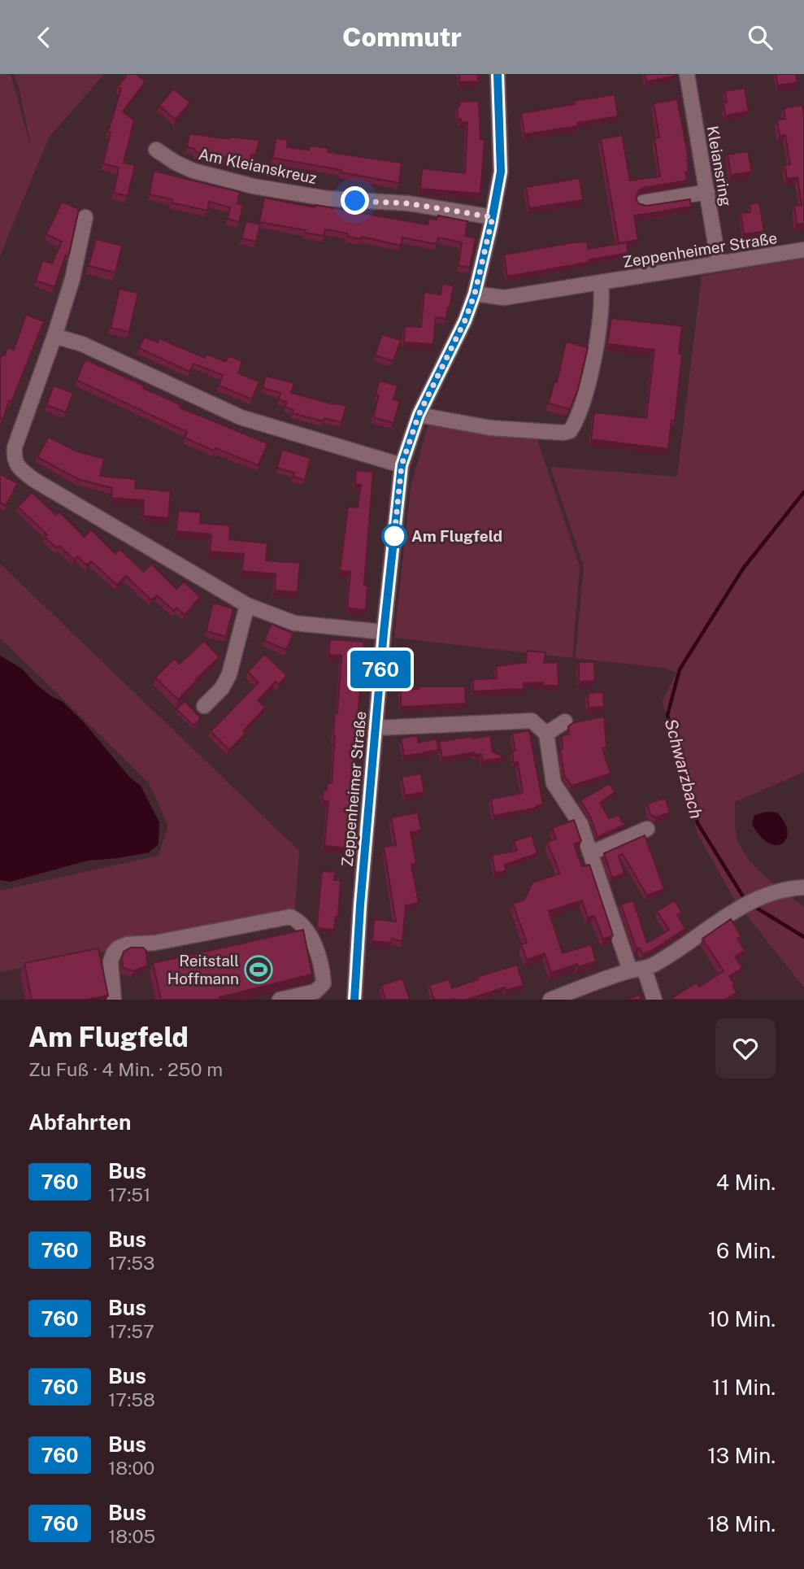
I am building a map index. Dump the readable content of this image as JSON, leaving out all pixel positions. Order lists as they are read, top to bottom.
{
  "streets": {
    "street": ["Am Kleianskreuz", "Kleiansring", "Zeppenheimer Straße"]
  },
  "crossings": [
    ["Am Kleianskreuz", "Zeppenheimer Straße"],
    ["Kleiansring", "Zeppenheimer Straße"]
  ],
  "water": ["Schwarzbach"],
  "places": {
    "other": ["Am Flugfeld"],
    "sports": ["Reitstall Hoffmann"]
  },
  "lines": ["bus line 760"],
  "page": {
    "header": "Commutr",
    "on_map": "760",
    "heading": [
      ["Am Flugfeld", "Zu Fuß · 4 Min. · 250 m"],
      "Abfahrten"
    ],
    "list": [
      {
        "mark": "760",
        "name": "Bus",
        "note": "17:51",
        "value": "4 Min."
      },
      {
        "mark": "760",
        "name": "Bus",
        "note": "17:53",
        "value": "6 Min."
      },
      {
        "mark": "760",
        "name": "Bus",
        "note": "17:57",
        "value": "10 Min."
      },
      {
        "mark": "760",
        "name": "Bus",
        "note": "17:58",
        "value": "11 Min."
      },
      {
        "mark": "760",
        "name": "Bus",
        "note": "18:00",
        "value": "13 Min."
      },
      {
        "mark": "760",
        "name": "Bus",
        "note": "18:05",
        "value": "18 Min."
      }
    ]
  }
}
